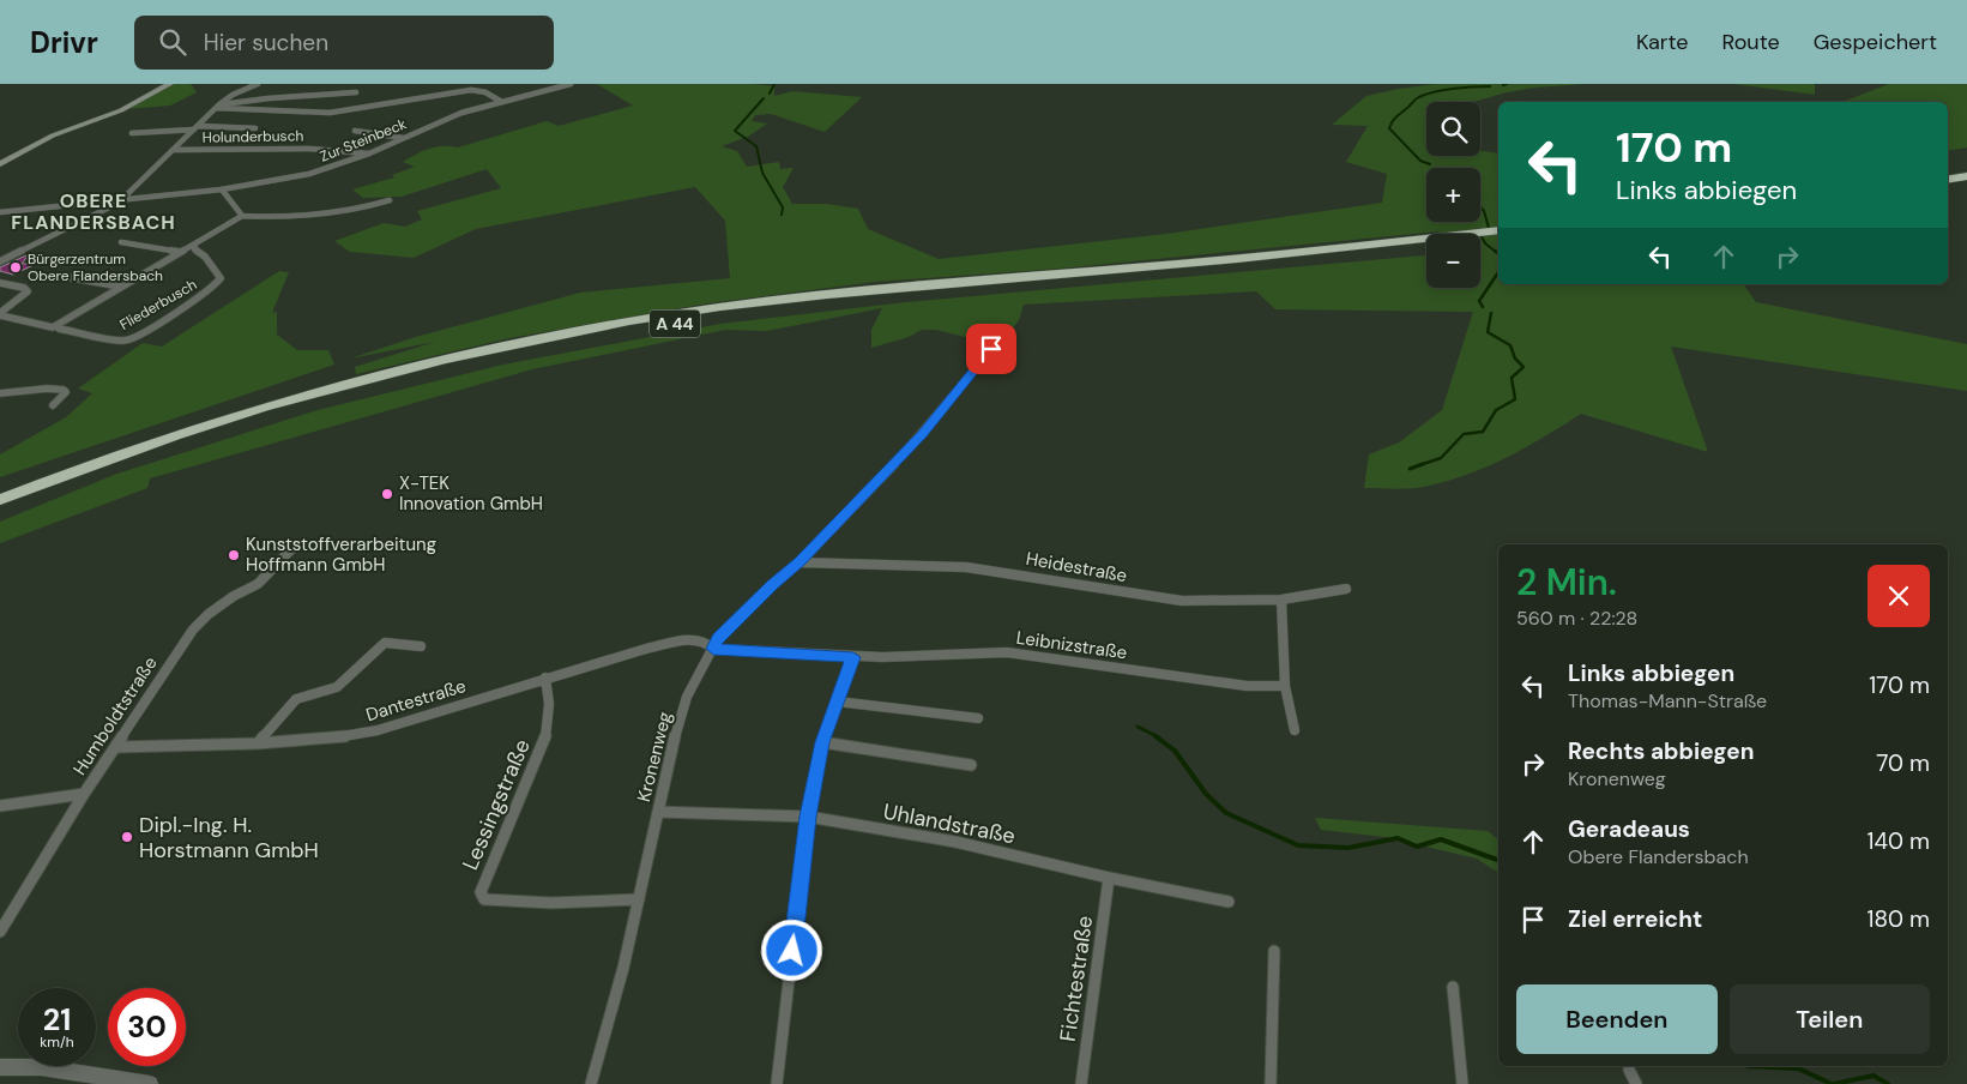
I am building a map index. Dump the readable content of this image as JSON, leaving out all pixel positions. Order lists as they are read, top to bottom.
{
  "streets": {
    "highway": ["A 44"],
    "street": [
      "Holunderbusch",
      "Zur Steinbeck",
      "Fliederbusch",
      "Heidestraße",
      "Leibnizstraße",
      "Dantestraße",
      "Humboldtstraße",
      "Kronenweg",
      "Lessingstraße",
      "Uhlandstraße",
      "Fichtestraße"
    ]
  },
  "crossings": [
    ["Holunderbusch", "Zur Steinbeck"],
    ["Heidestraße", "Kronenweg"],
    ["Leibnizstraße", "Dantestraße"],
    ["Leibnizstraße", "Kronenweg"],
    ["Dantestraße", "Humboldtstraße"],
    ["Dantestraße", "Kronenweg"],
    ["Dantestraße", "Lessingstraße"],
    ["Kronenweg", "Lessingstraße"],
    ["Kronenweg", "Uhlandstraße"],
    ["Uhlandstraße", "Fichtestraße"]
  ],
  "districts": ["OBERE FLANDERSBACH"],
  "places": [
    "Bürgerzentrum Obere Flandersbach",
    "X-TEK Innovation GmbH",
    "Kunststoffverarbeitung Hoffmann GmbH",
    "Dipl.-Ing. H. Horstmann GmbH"
  ],
  "page": {
    "header": "Drivr",
    "search": "Hier suchen",
    "nav": ["Karte", "Route", "Gespeichert"],
    "map_buttons": ["+", "−"],
    "turn": ["170 m", "Links abbiegen"],
    "heading": ["2 Min.", "560 m · 22:28"],
    "list": [
      {
        "name": "Links abbiegen",
        "note": "Thomas-Mann-Straße",
        "value": "170 m"
      },
      {
        "name": "Rechts abbiegen",
        "note": "Kronenweg",
        "value": "70 m"
      },
      {
        "name": "Geradeaus",
        "note": "Obere Flandersbach",
        "value": "140 m"
      },
      {
        "name": "Ziel erreicht",
        "value": "180 m"
      }
    ],
    "buttons": ["Beenden", "Teilen"],
    "speed": "21 km/h",
    "limit": "30"
  }
}
